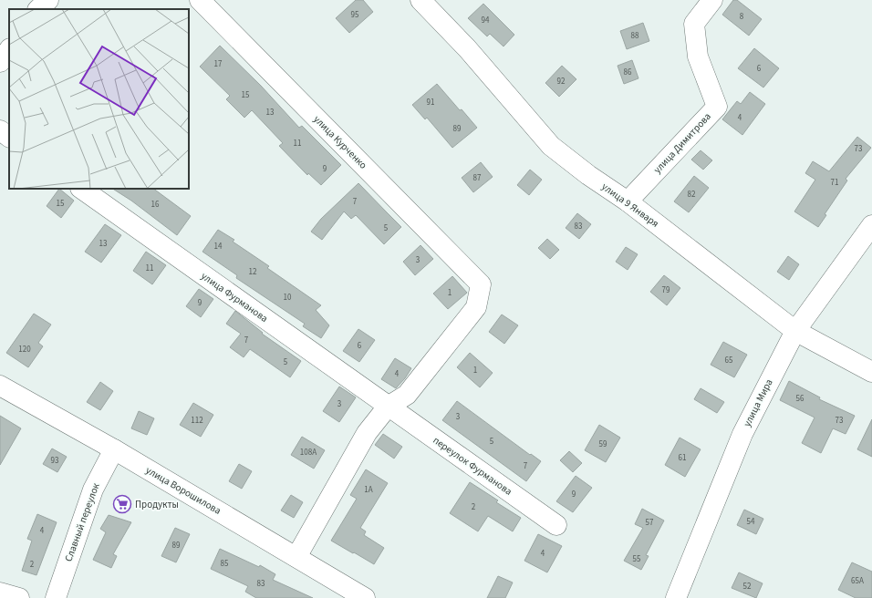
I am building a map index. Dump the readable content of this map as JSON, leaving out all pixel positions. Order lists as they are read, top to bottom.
{
  "streets": {
    "street": [
      "улица Курченко",
      "улица Димитрова",
      "улица 9 Января",
      "улица Фурманова",
      "улица Мира",
      "переулок Фурманова",
      "улица Ворошилова",
      "Славный переулок"
    ]
  },
  "crossings": [
    ["улица Курченко", "улица Фурманова"],
    ["улица Курченко", "переулок Фурманова"],
    ["улица Димитрова", "улица 9 Января"],
    ["улица 9 Января", "улица Мира"],
    ["улица Фурманова", "переулок Фурманова"],
    ["улица Ворошилова", "Славный переулок"]
  ],
  "places": {
    "supermarket": ["Продукты"]
  },
  "house_numbers": [
    "95",
    "8",
    "94",
    "88",
    "17",
    "6",
    "86",
    "92",
    "15",
    "91",
    "13",
    "4",
    "89",
    "11",
    "73",
    "9",
    "87",
    "71",
    "82",
    "7",
    "15",
    "16",
    "83",
    "5",
    "13",
    "14",
    "3",
    "11",
    "12",
    "79",
    "1",
    "10",
    "9",
    "7",
    "6",
    "120",
    "65",
    "5",
    "1",
    "4",
    "56",
    "3",
    "3",
    "112",
    "73",
    "5",
    "59",
    "108А",
    "61",
    "93",
    "7",
    "1А",
    "9",
    "2",
    "54",
    "57",
    "4",
    "89",
    "4",
    "55",
    "85",
    "2",
    "65А",
    "83",
    "52"
  ]
}
